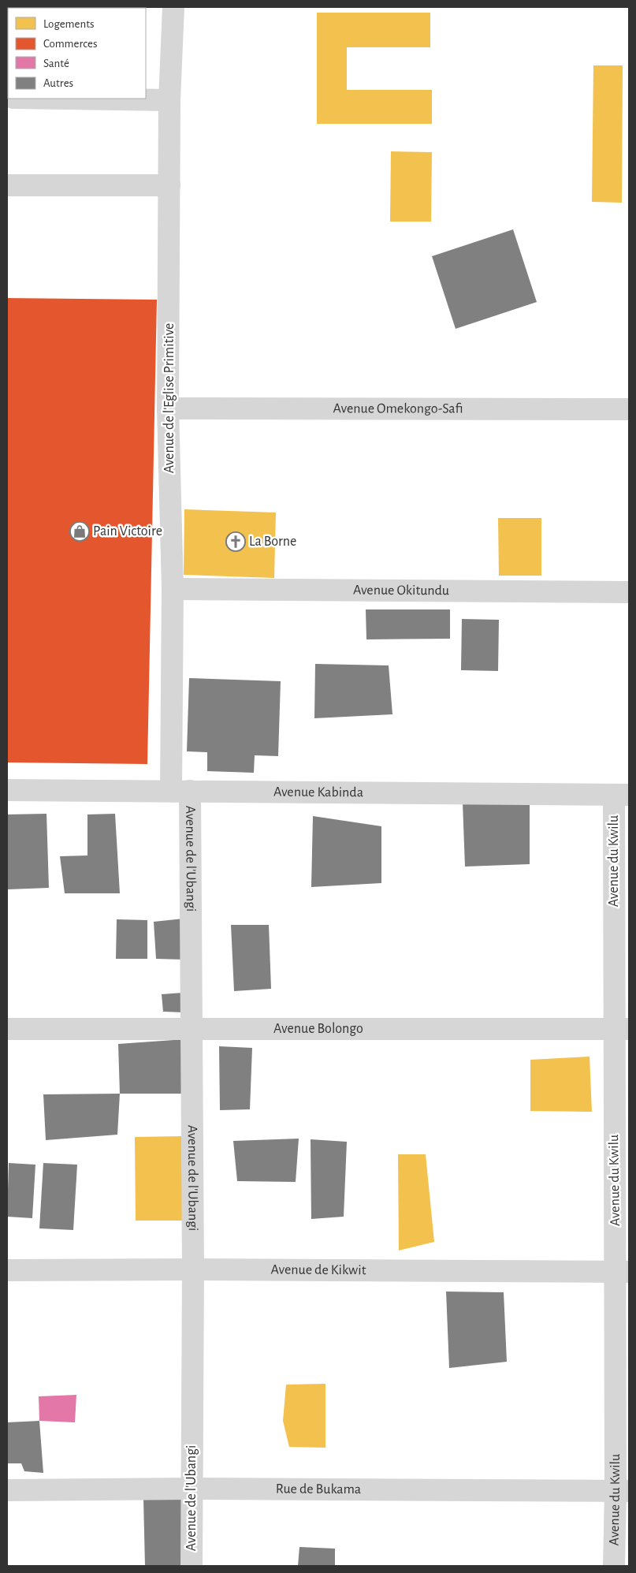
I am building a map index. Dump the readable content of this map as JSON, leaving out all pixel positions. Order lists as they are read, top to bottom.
{
  "streets": {
    "street": [
      "Avenue de l'Eglise Primitive",
      "Avenue Omekongo-Safi",
      "Avenue Okitundu",
      "Avenue Kabinda",
      "Avenue de l'Ubangi",
      "Avenue du Kwilu",
      "Avenue Bolongo",
      "Avenue de Kikwit",
      "Rue de Bukama"
    ]
  },
  "crossings": [
    ["Avenue de l'Eglise Primitive", "Avenue Omekongo-Safi"],
    ["Avenue de l'Eglise Primitive", "Avenue Okitundu"],
    ["Avenue de l'Eglise Primitive", "Avenue Kabinda"],
    ["Avenue de l'Eglise Primitive", "Avenue de l'Ubangi"],
    ["Avenue Kabinda", "Avenue de l'Ubangi"],
    ["Avenue Kabinda", "Avenue du Kwilu"],
    ["Avenue de l'Ubangi", "Avenue Bolongo"],
    ["Avenue de l'Ubangi", "Avenue de Kikwit"],
    ["Avenue de l'Ubangi", "Rue de Bukama"],
    ["Avenue du Kwilu", "Avenue Bolongo"],
    ["Avenue du Kwilu", "Avenue de Kikwit"],
    ["Avenue du Kwilu", "Rue de Bukama"]
  ],
  "places": {
    "shop": ["Pain Victoire"],
    "church": ["La Borne"]
  },
  "legend": [
    "Logements",
    "Commerces",
    "Santé",
    "Autres"
  ]
}
